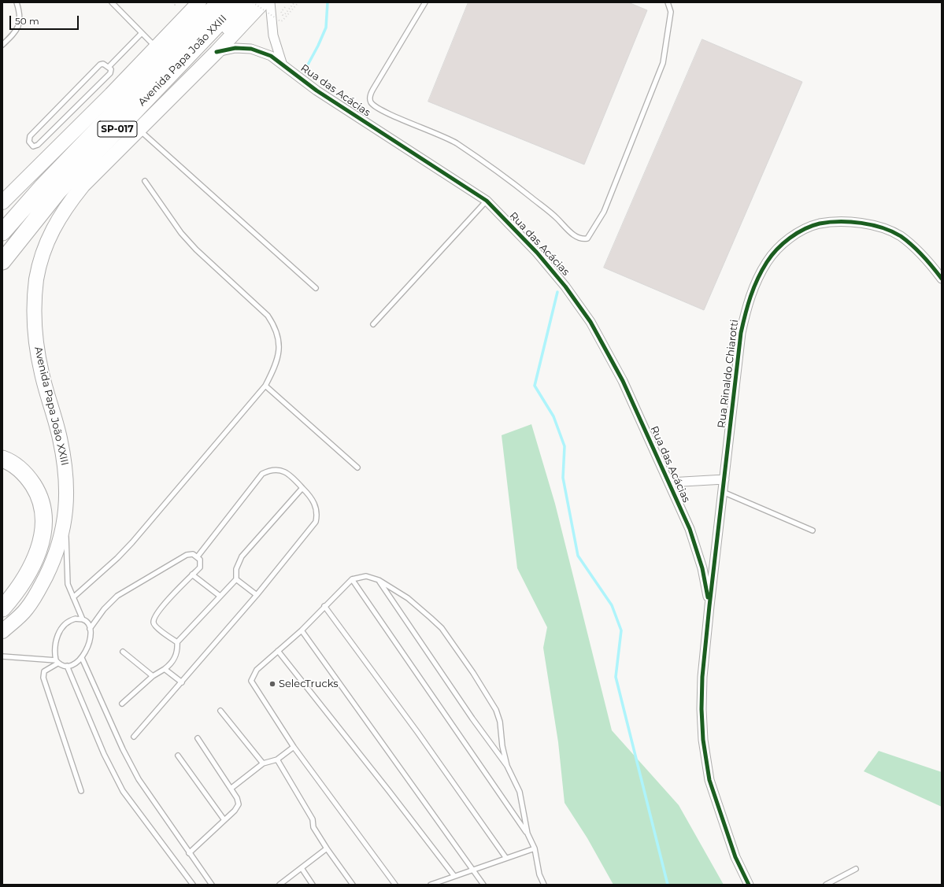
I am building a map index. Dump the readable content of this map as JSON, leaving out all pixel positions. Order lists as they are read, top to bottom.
{
  "streets": {
    "highway": ["Avenida Papa João XXIII", "SP-017"],
    "street": ["Rua das Acácias", "Rua Rinaldo Chiarotti"]
  },
  "crossings": [
    ["Avenida Papa João XXIII", "Rua das Acácias"],
    ["Rua das Acácias", "Rua Rinaldo Chiarotti"]
  ],
  "places": ["SelecTrucks"],
  "scale_bar": "50 m"
}
